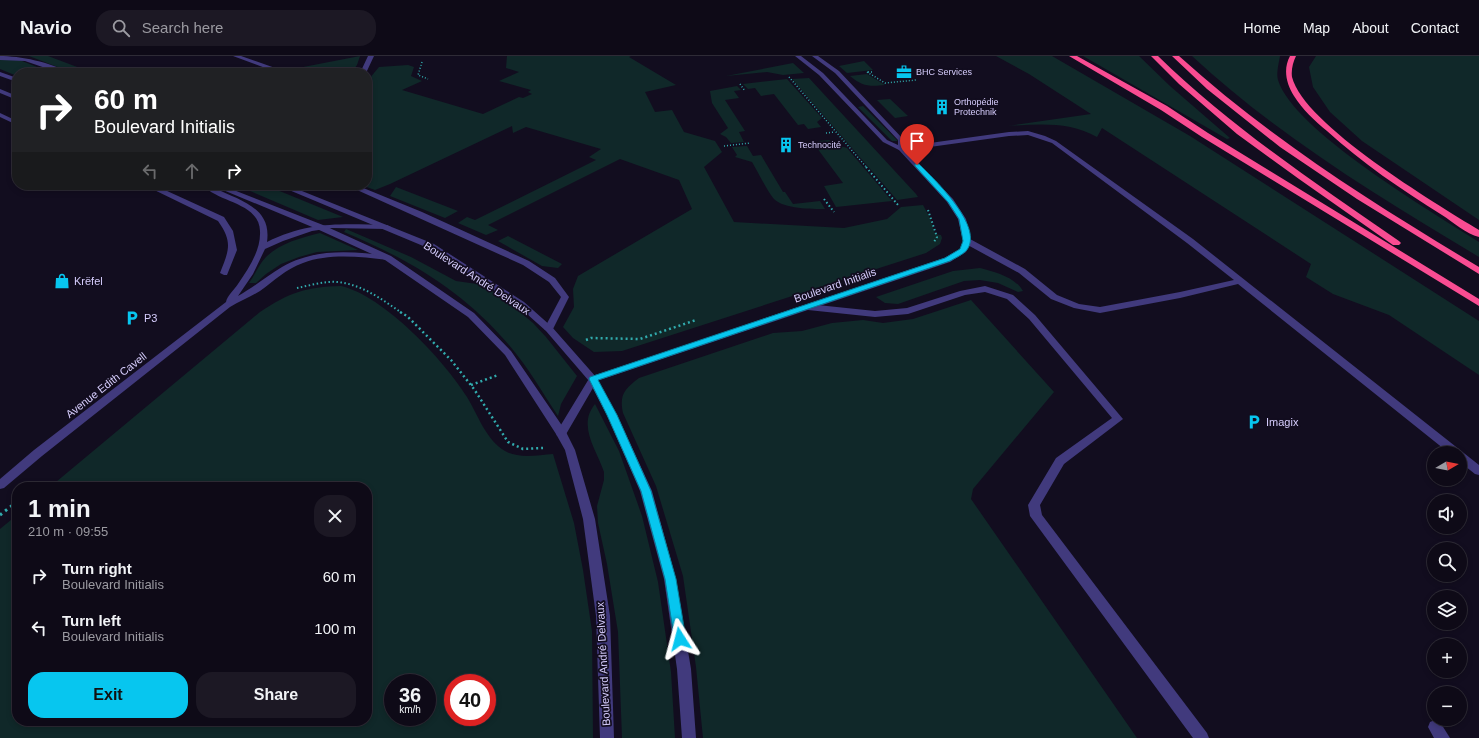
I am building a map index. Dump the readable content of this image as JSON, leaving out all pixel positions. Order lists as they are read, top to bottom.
{
  "streets": {
    "street": ["Boulevard André Delvaux", "Boulevard Initialis", "Avenue Edith Cavell"]
  },
  "crossings": [
    ["Boulevard André Delvaux", "Boulevard Initialis"]
  ],
  "places": {
    "office": ["BHC Services"],
    "building": ["Orthopédie Protechnik", "Technocité"],
    "shop": ["Krëfel"],
    "parking": ["P3", "Imagix"]
  },
  "north": "right",
  "page": {
    "header": "Navio",
    "search": "Search here",
    "nav": [
      "Home",
      "Map",
      "About",
      "Contact"
    ],
    "turn": ["60 m", "Boulevard Initialis"],
    "map_buttons": ["+", "−"],
    "heading": ["1 min", "210 m · 09:55"],
    "list": [
      {
        "name": "Turn right",
        "note": "Boulevard Initialis",
        "value": "60 m"
      },
      {
        "name": "Turn left",
        "note": "Boulevard Initialis",
        "value": "100 m"
      }
    ],
    "buttons": ["Exit", "Share"],
    "speed": "36 km/h",
    "limit": "40"
  }
}
